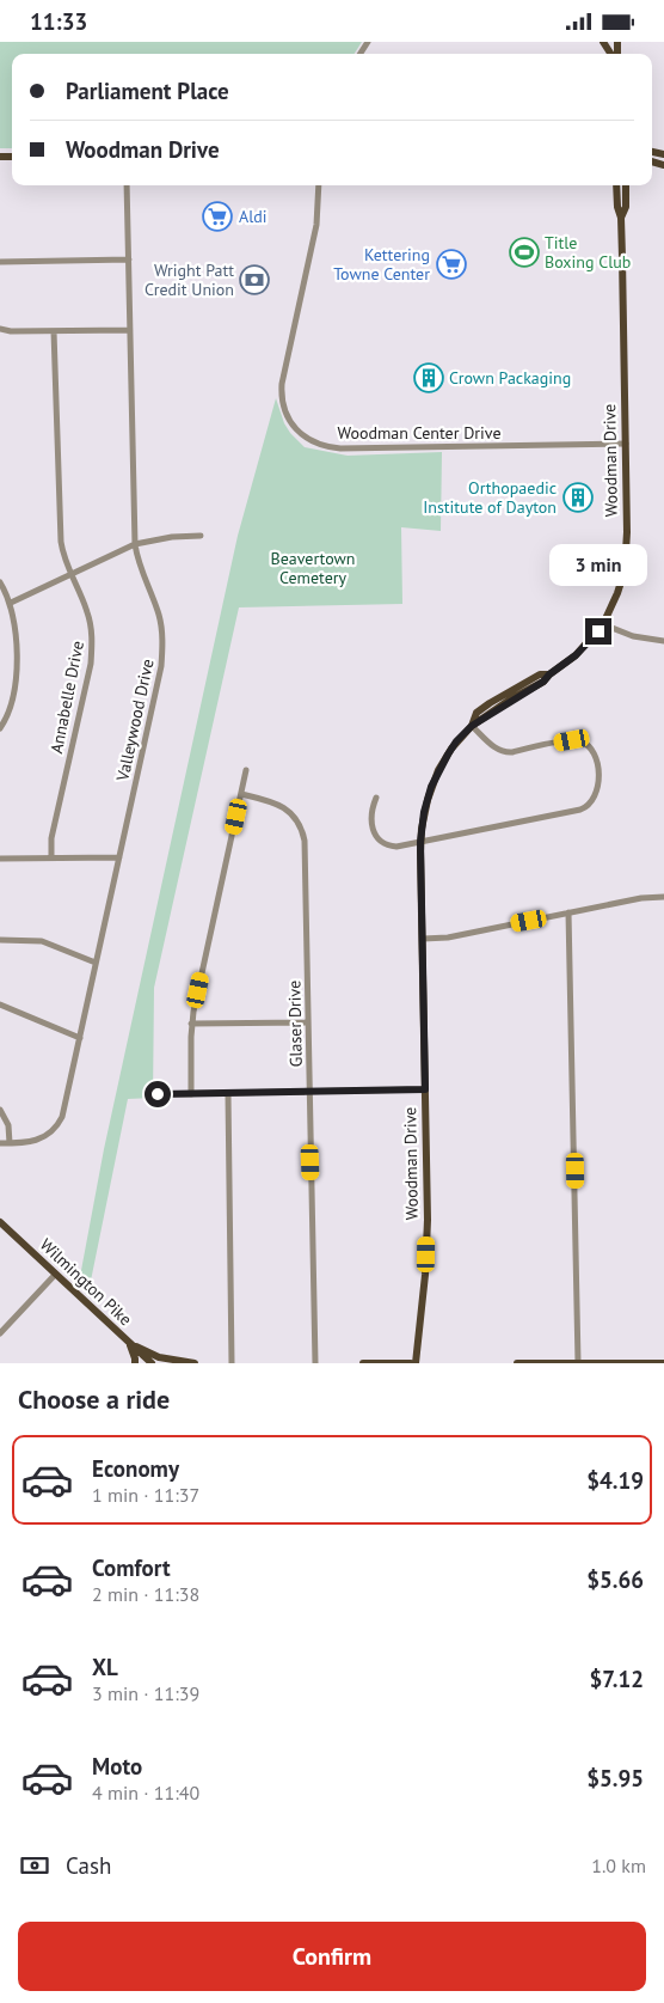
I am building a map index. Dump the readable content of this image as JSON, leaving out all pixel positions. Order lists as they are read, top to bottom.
{
  "streets": {
    "main road": ["Woodman Drive", "Wilmington Pike"],
    "street": [
      "Woodman Center Drive",
      "Annabelle Drive",
      "Valleywood Drive",
      "Glaser Drive"
    ]
  },
  "crossings": [
    ["Woodman Center Drive", "Woodman Drive"]
  ],
  "parks": ["Beavertown Cemetery"],
  "places": {
    "supermarket": ["Aldi", "Kettering Towne Center"],
    "sports": ["Title Boxing Club"],
    "bank": ["Wright Patt Credit Union"],
    "building": ["Crown Packaging", "Orthopaedic Institute of Dayton"]
  },
  "page": {
    "status": "11:33",
    "banner": ["Parliament Place", "Woodman Drive"],
    "bubble": "3 min",
    "heading": "Choose a ride",
    "list": [
      {
        "name": "Economy",
        "note": "1 min · 11:37",
        "value": "$4.19"
      },
      {
        "name": "Comfort",
        "note": "2 min · 11:38",
        "value": "$5.66"
      },
      {
        "name": "XL",
        "note": "3 min · 11:39",
        "value": "$7.12"
      },
      {
        "name": "Moto",
        "note": "4 min · 11:40",
        "value": "$5.95"
      }
    ],
    "pay": ["Cash", "1.0 km"],
    "buttons": "Confirm"
  }
}
